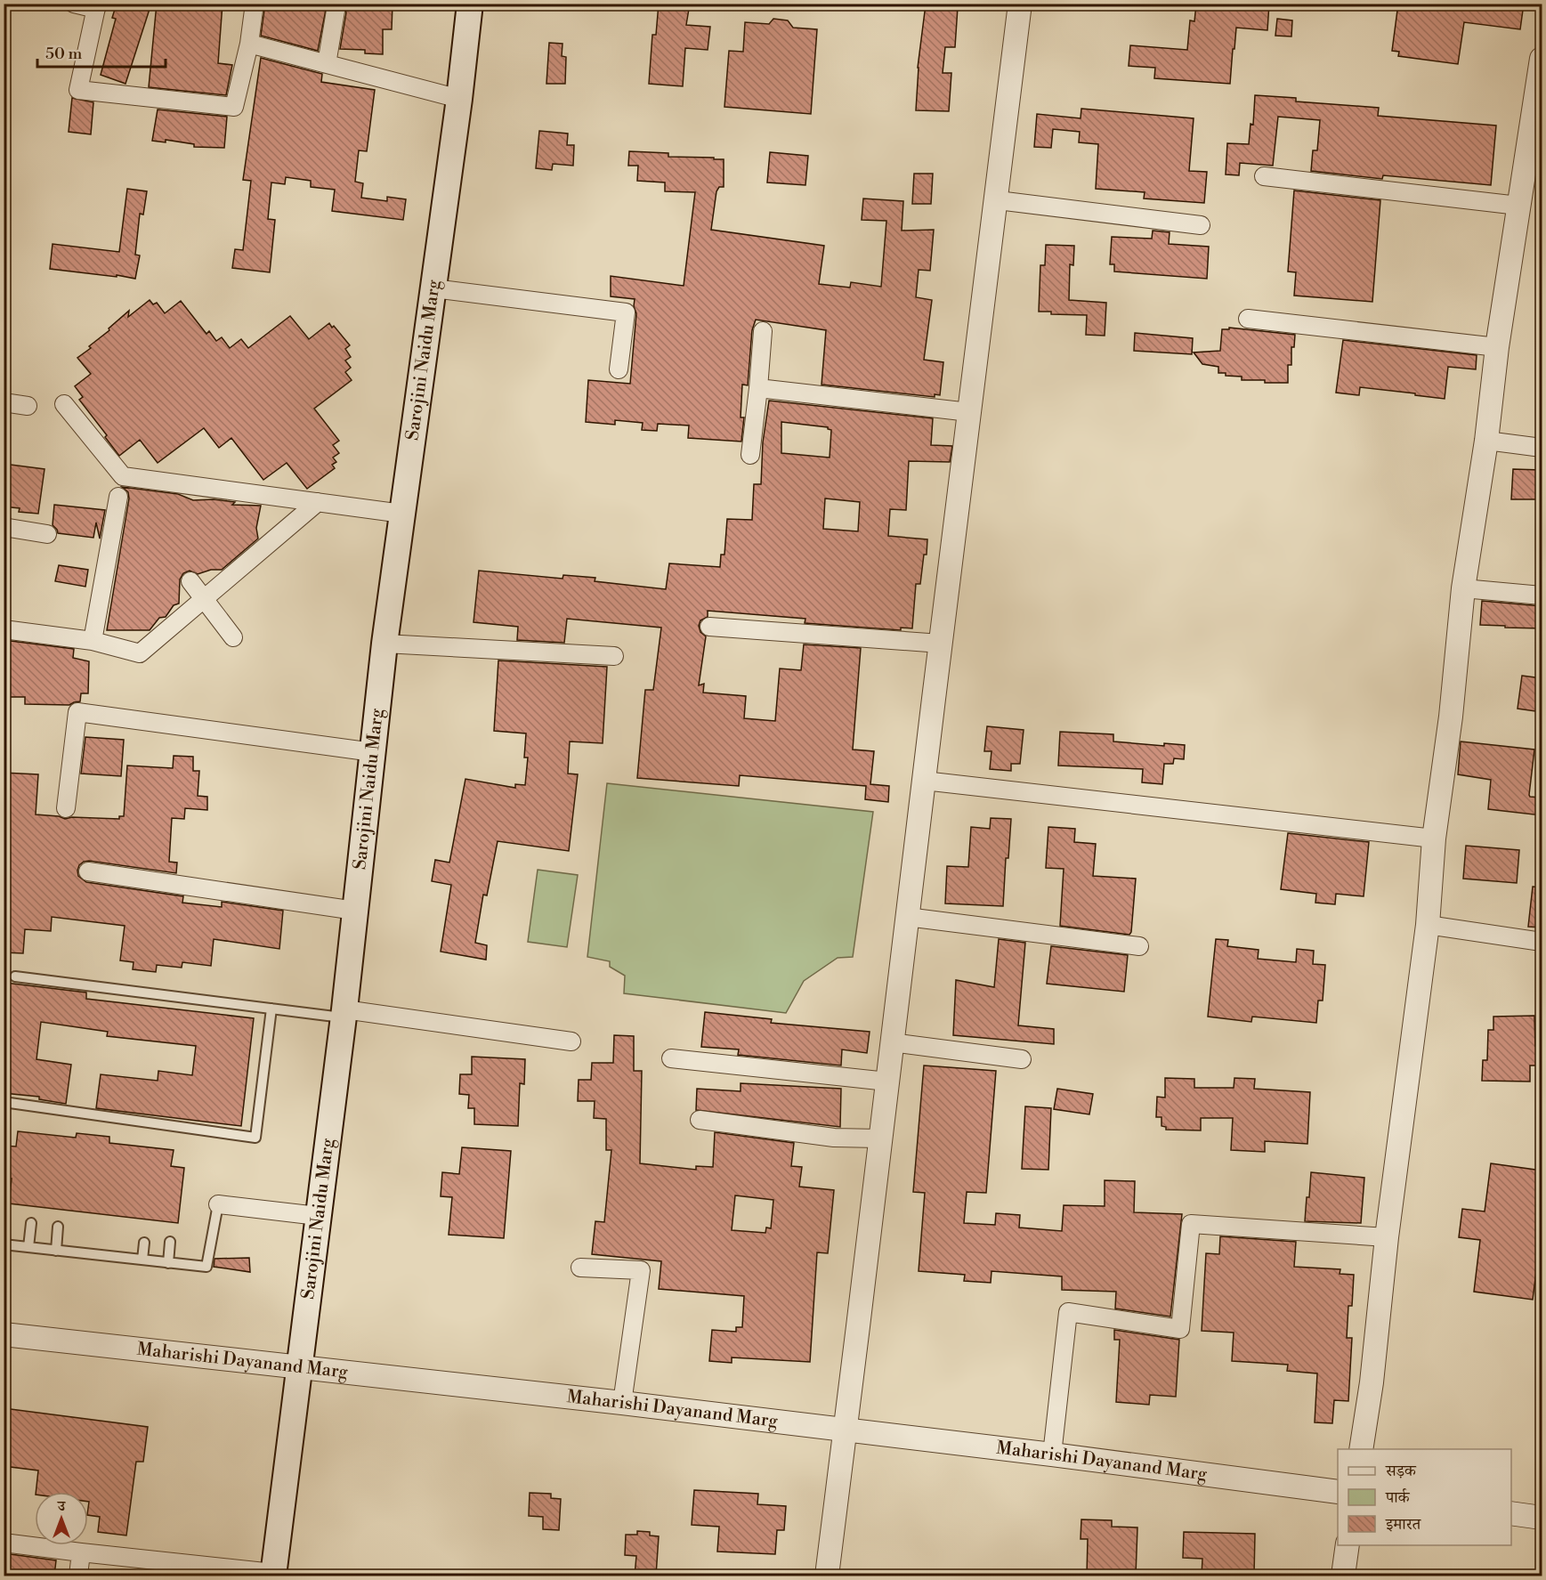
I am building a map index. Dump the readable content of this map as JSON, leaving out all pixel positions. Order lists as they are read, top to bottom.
{
  "streets": {
    "main road": ["Sarojini Naidu Marg"],
    "street": ["Maharishi Dayanand Marg"]
  },
  "crossings": [
    ["Sarojini Naidu Marg", "Maharishi Dayanand Marg"]
  ],
  "legend": ["सड़क", "पार्क", "इमारत"],
  "scale_bar": "50 m",
  "north": "top"
}
